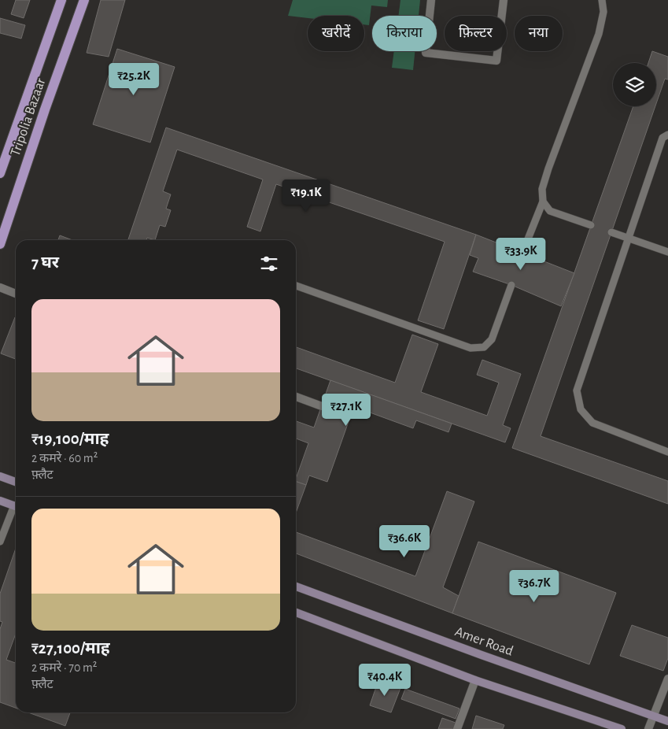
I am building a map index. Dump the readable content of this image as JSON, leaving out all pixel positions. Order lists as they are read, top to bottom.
{
  "streets": {
    "main road": ["Tripolia Bazaar", "Amer Road"]
  },
  "page": {
    "chip": [
      "खरीदें",
      "किराया",
      "फ़िल्टर",
      "नया"
    ],
    "price": [
      "₹25.2K",
      "₹19.1K",
      "₹33.9K",
      "₹27.1K",
      "₹36.6K",
      "₹36.7K",
      "₹40.4K"
    ],
    "heading": "7 घर",
    "list": [
      {
        "name": "₹19,100/माह",
        "note": "2 कमरे · 60 m² · फ़्लैट"
      },
      {
        "name": "₹27,100/माह",
        "note": "2 कमरे · 70 m² · फ़्लैट"
      }
    ]
  }
}
